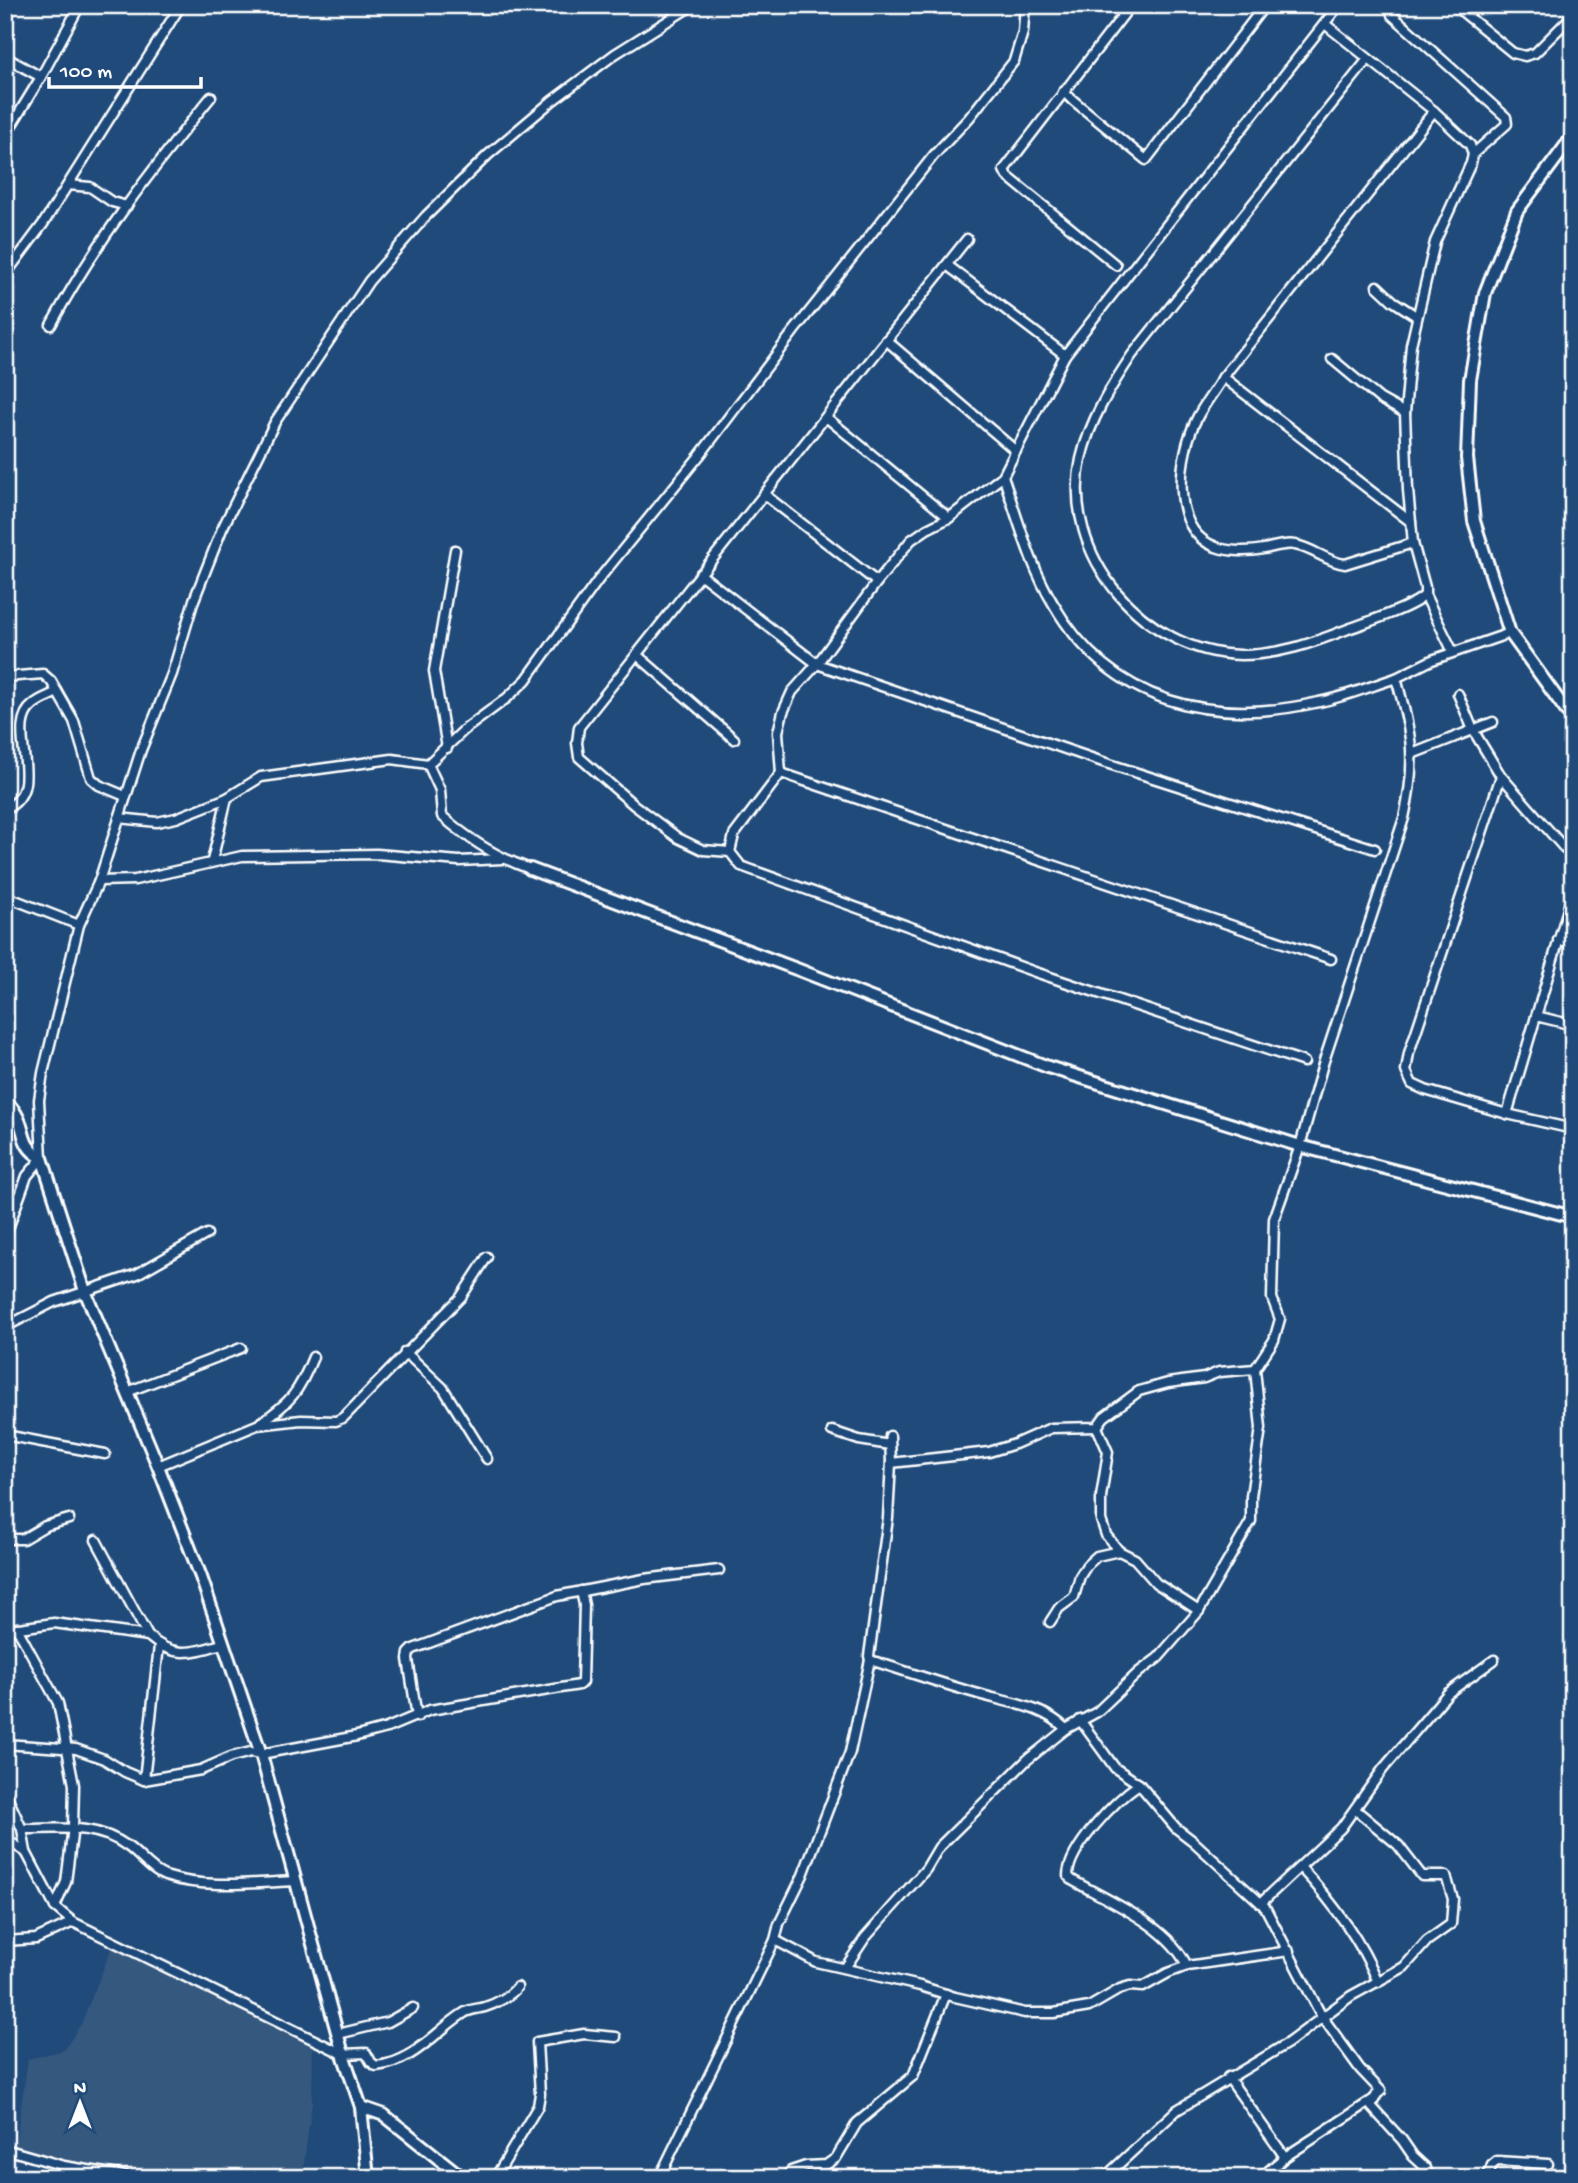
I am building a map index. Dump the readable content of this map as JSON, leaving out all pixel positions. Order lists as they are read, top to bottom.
{
  "scale_bar": "100 m",
  "north": "top"
}
